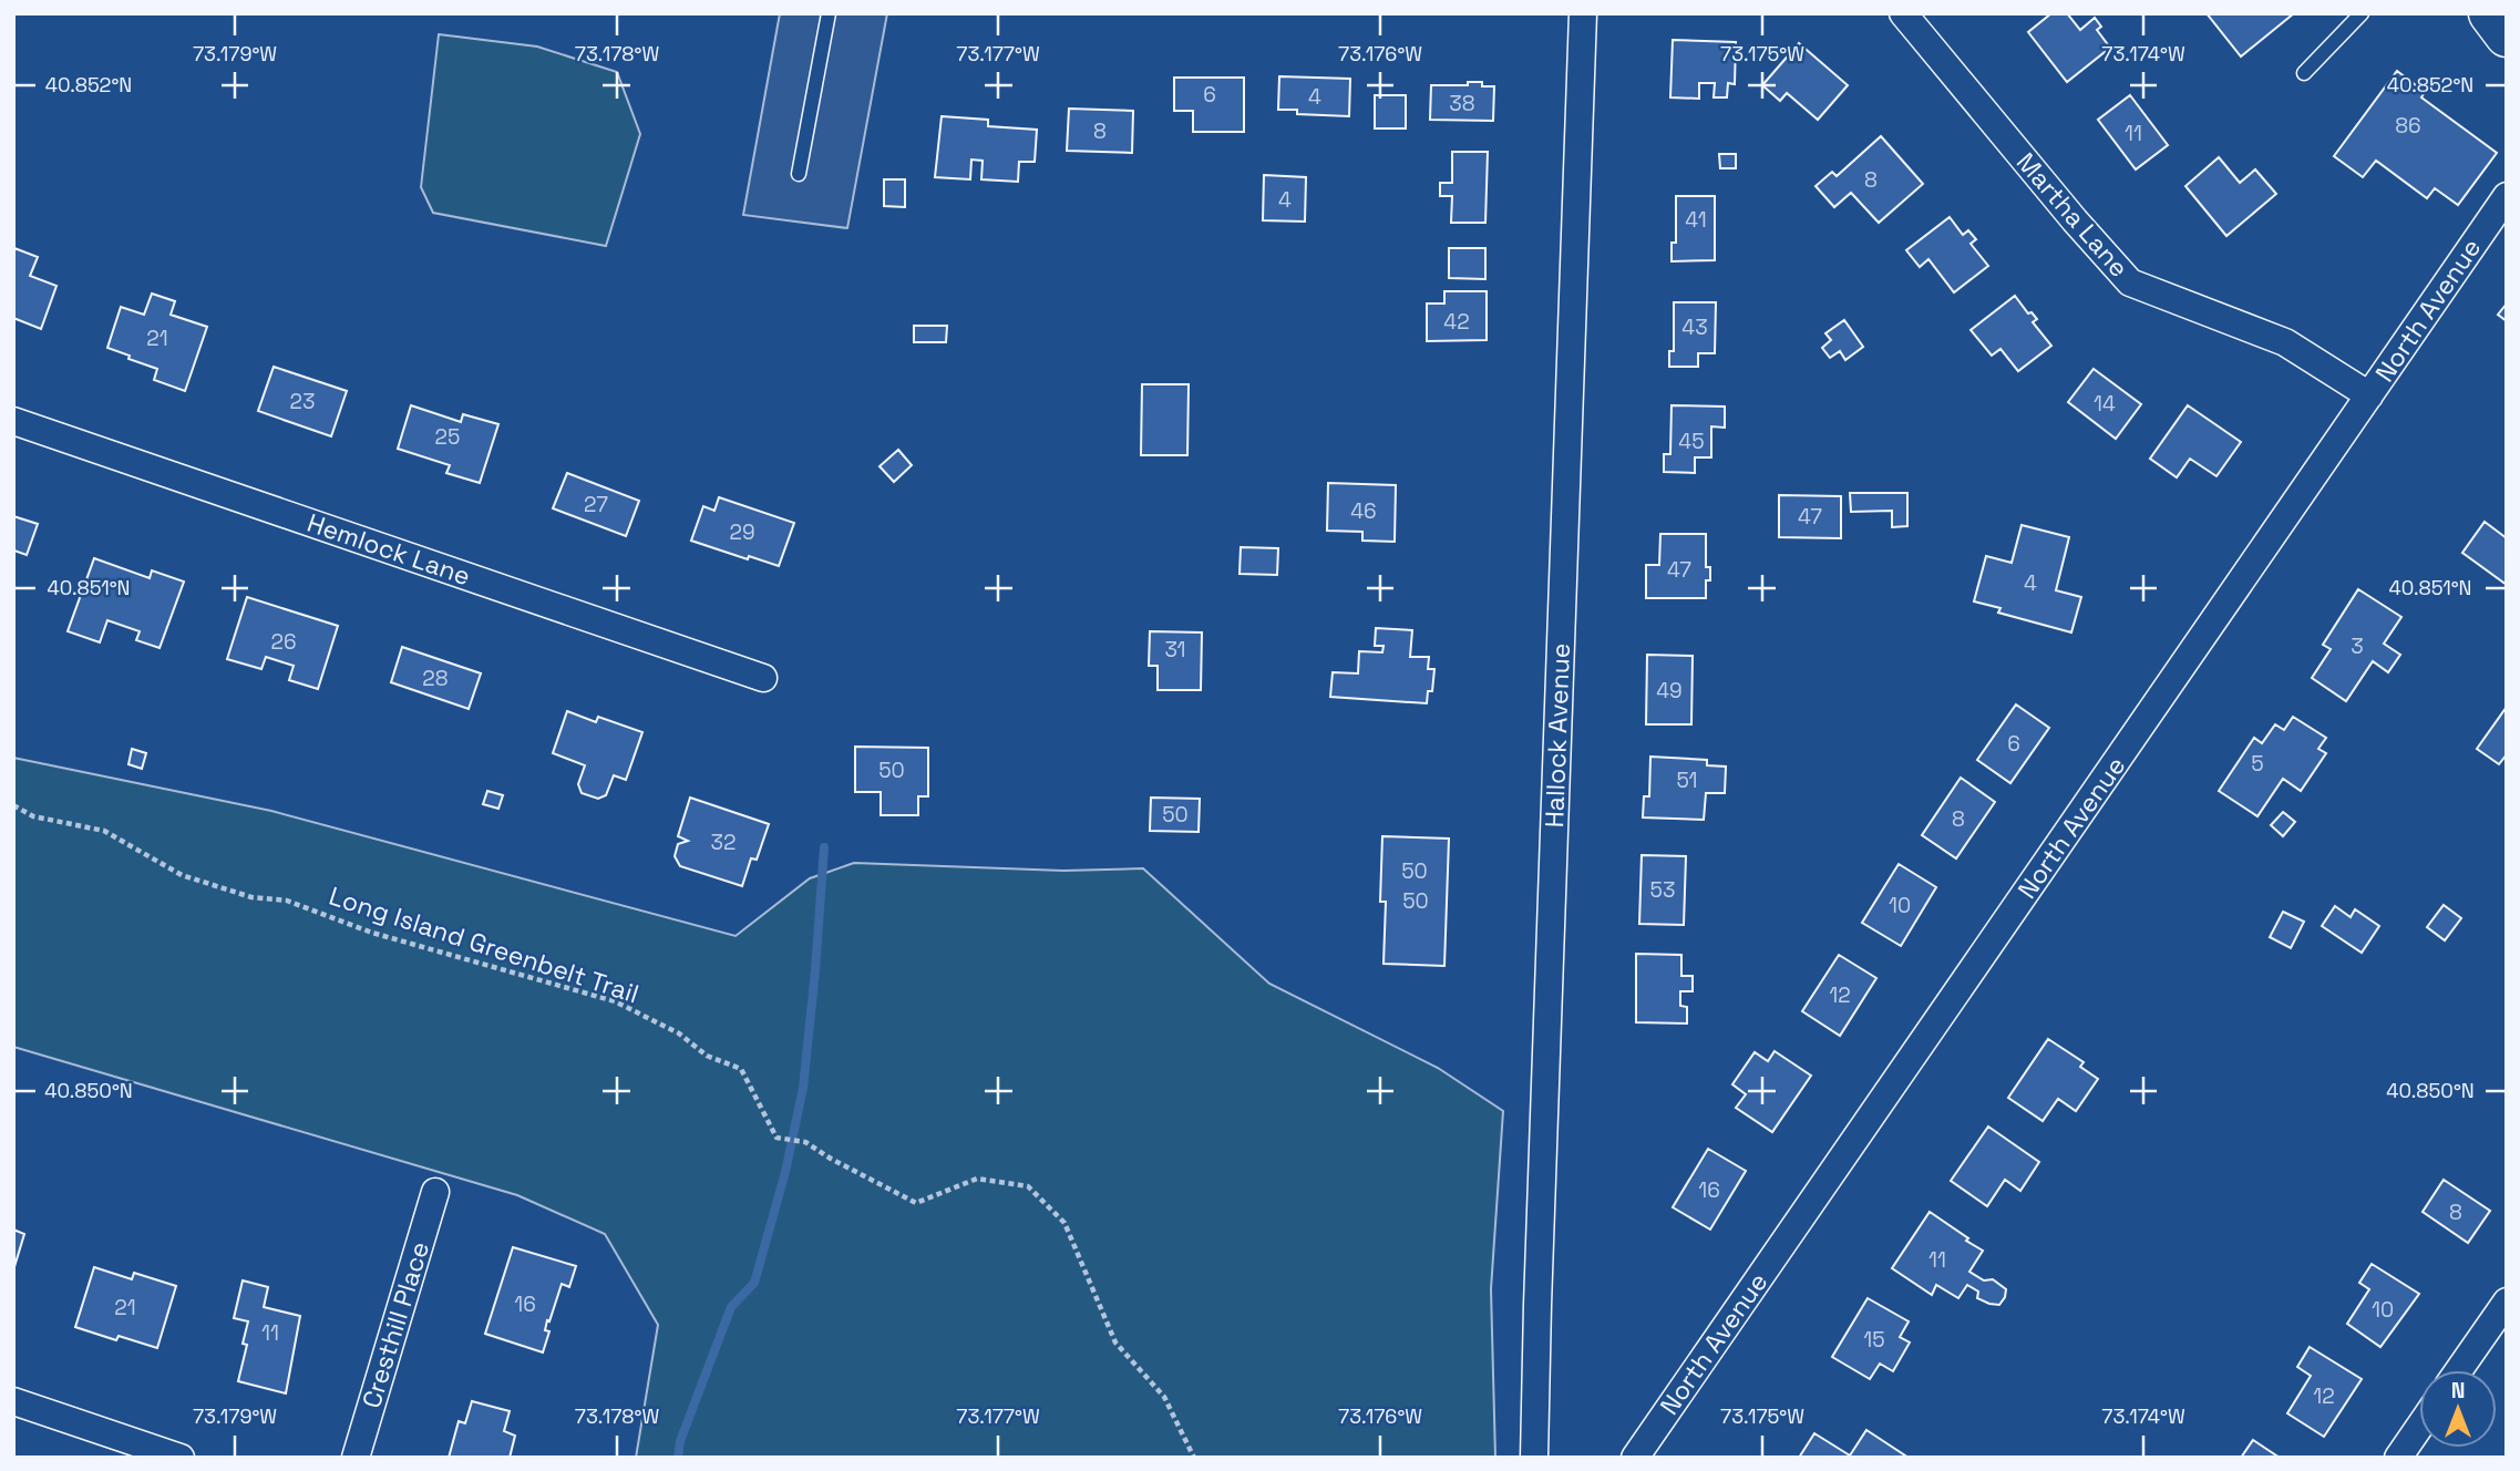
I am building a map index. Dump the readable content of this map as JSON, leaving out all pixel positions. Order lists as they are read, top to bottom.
{
  "streets": {
    "street": [
      "Martha Lane",
      "North Avenue",
      "Hemlock Lane",
      "Hallock Avenue",
      "Cresthill Place"
    ],
    "path": ["Long Island Greenbelt Trail"]
  },
  "crossings": [
    ["Martha Lane", "North Avenue"]
  ],
  "house_numbers": [
    "6",
    "4",
    "38",
    "86",
    "8",
    "11",
    "8",
    "4",
    "41",
    "42",
    "43",
    "21",
    "23",
    "14",
    "25",
    "45",
    "27",
    "46",
    "47",
    "29",
    "47",
    "4",
    "26",
    "3",
    "31",
    "28",
    "49",
    "6",
    "5",
    "50",
    "51",
    "50",
    "8",
    "32",
    "50",
    "53",
    "50",
    "10",
    "12",
    "16",
    "8",
    "11",
    "16",
    "21",
    "10",
    "11",
    "15",
    "12"
  ],
  "north": "top",
  "coordinates": [
    "73.179°W",
    "73.178°W",
    "73.177°W",
    "73.176°W",
    "73.175°W",
    "73.174°W",
    "40.852°N",
    "40.851°N",
    "40.850°N"
  ]
}
